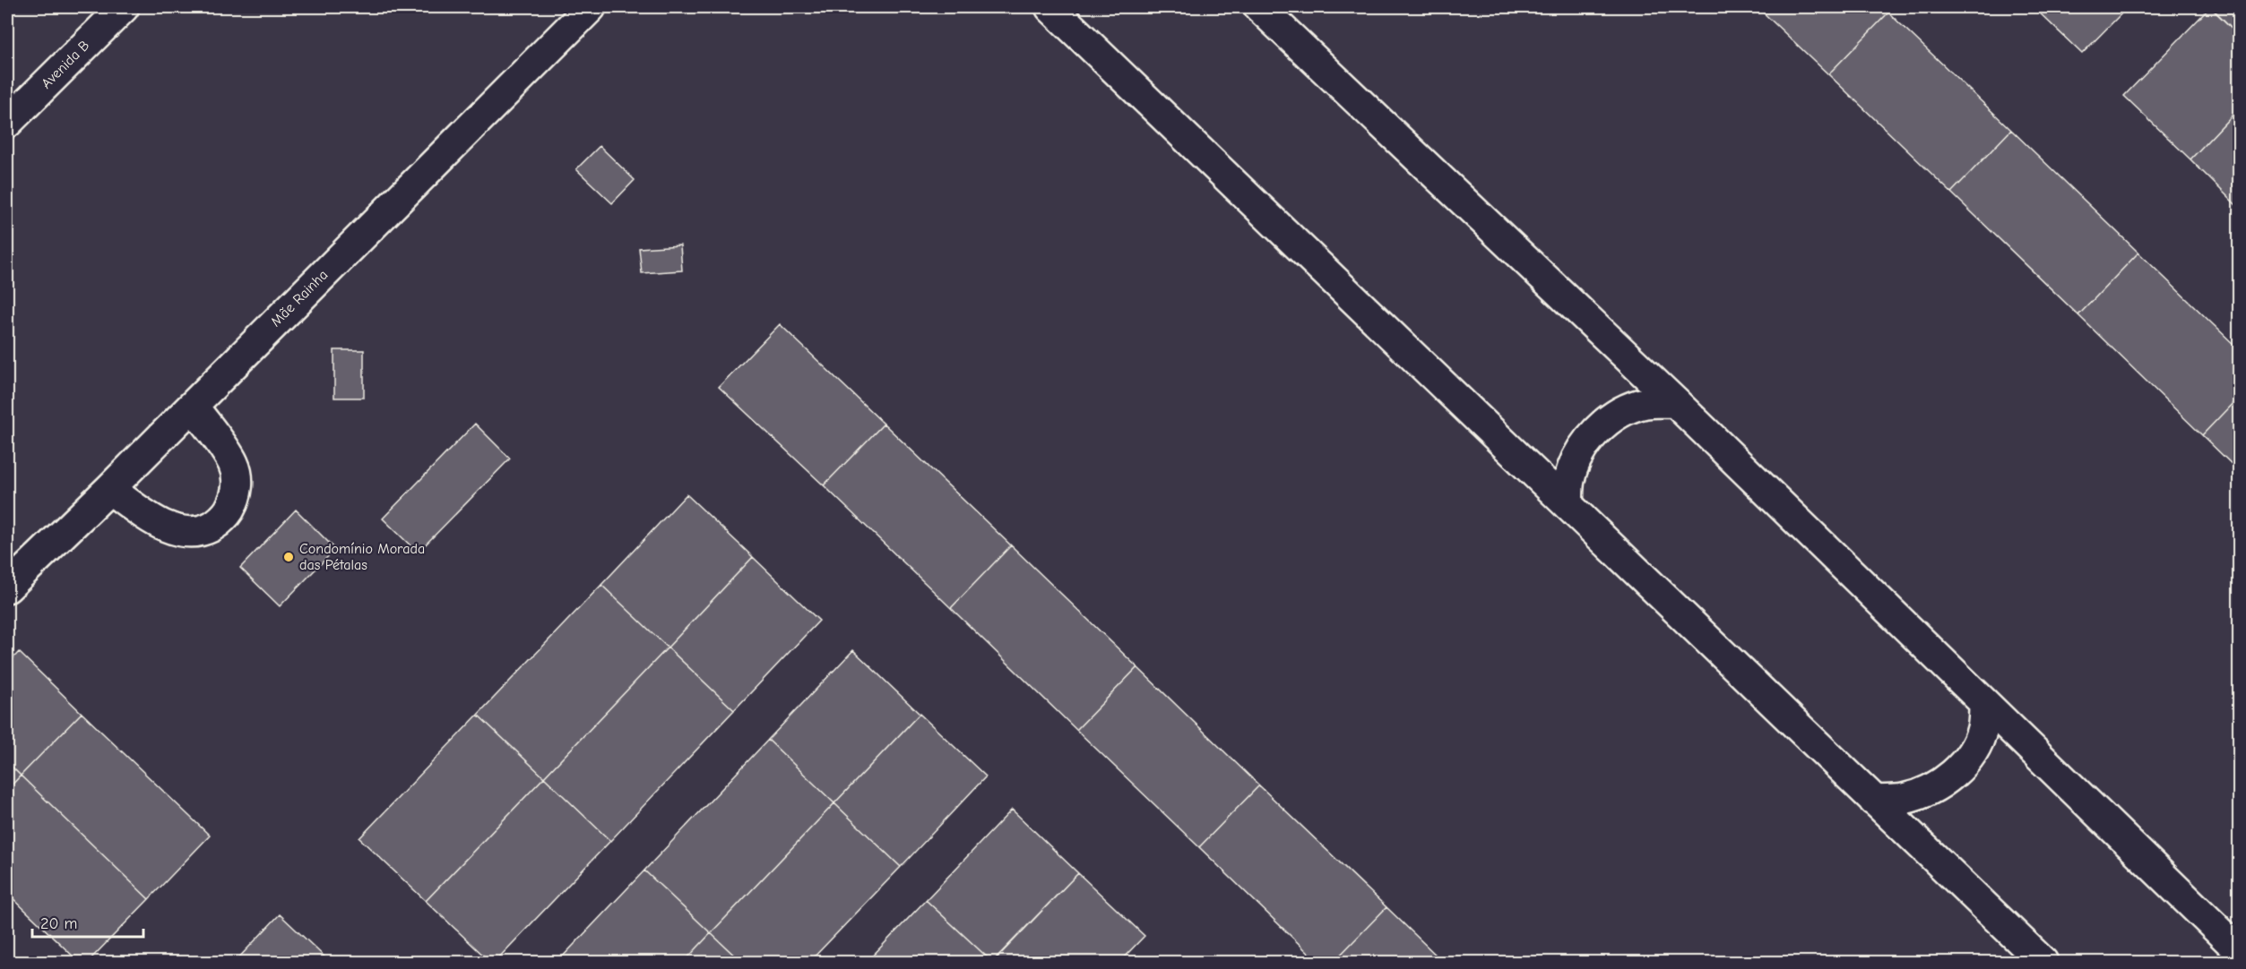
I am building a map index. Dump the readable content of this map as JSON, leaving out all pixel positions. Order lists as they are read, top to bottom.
{
  "streets": {
    "street": ["Avenida B", "Mãe Rainha"]
  },
  "places": ["Condomínio Morada das Pétalas"],
  "scale_bar": "20 m"
}
